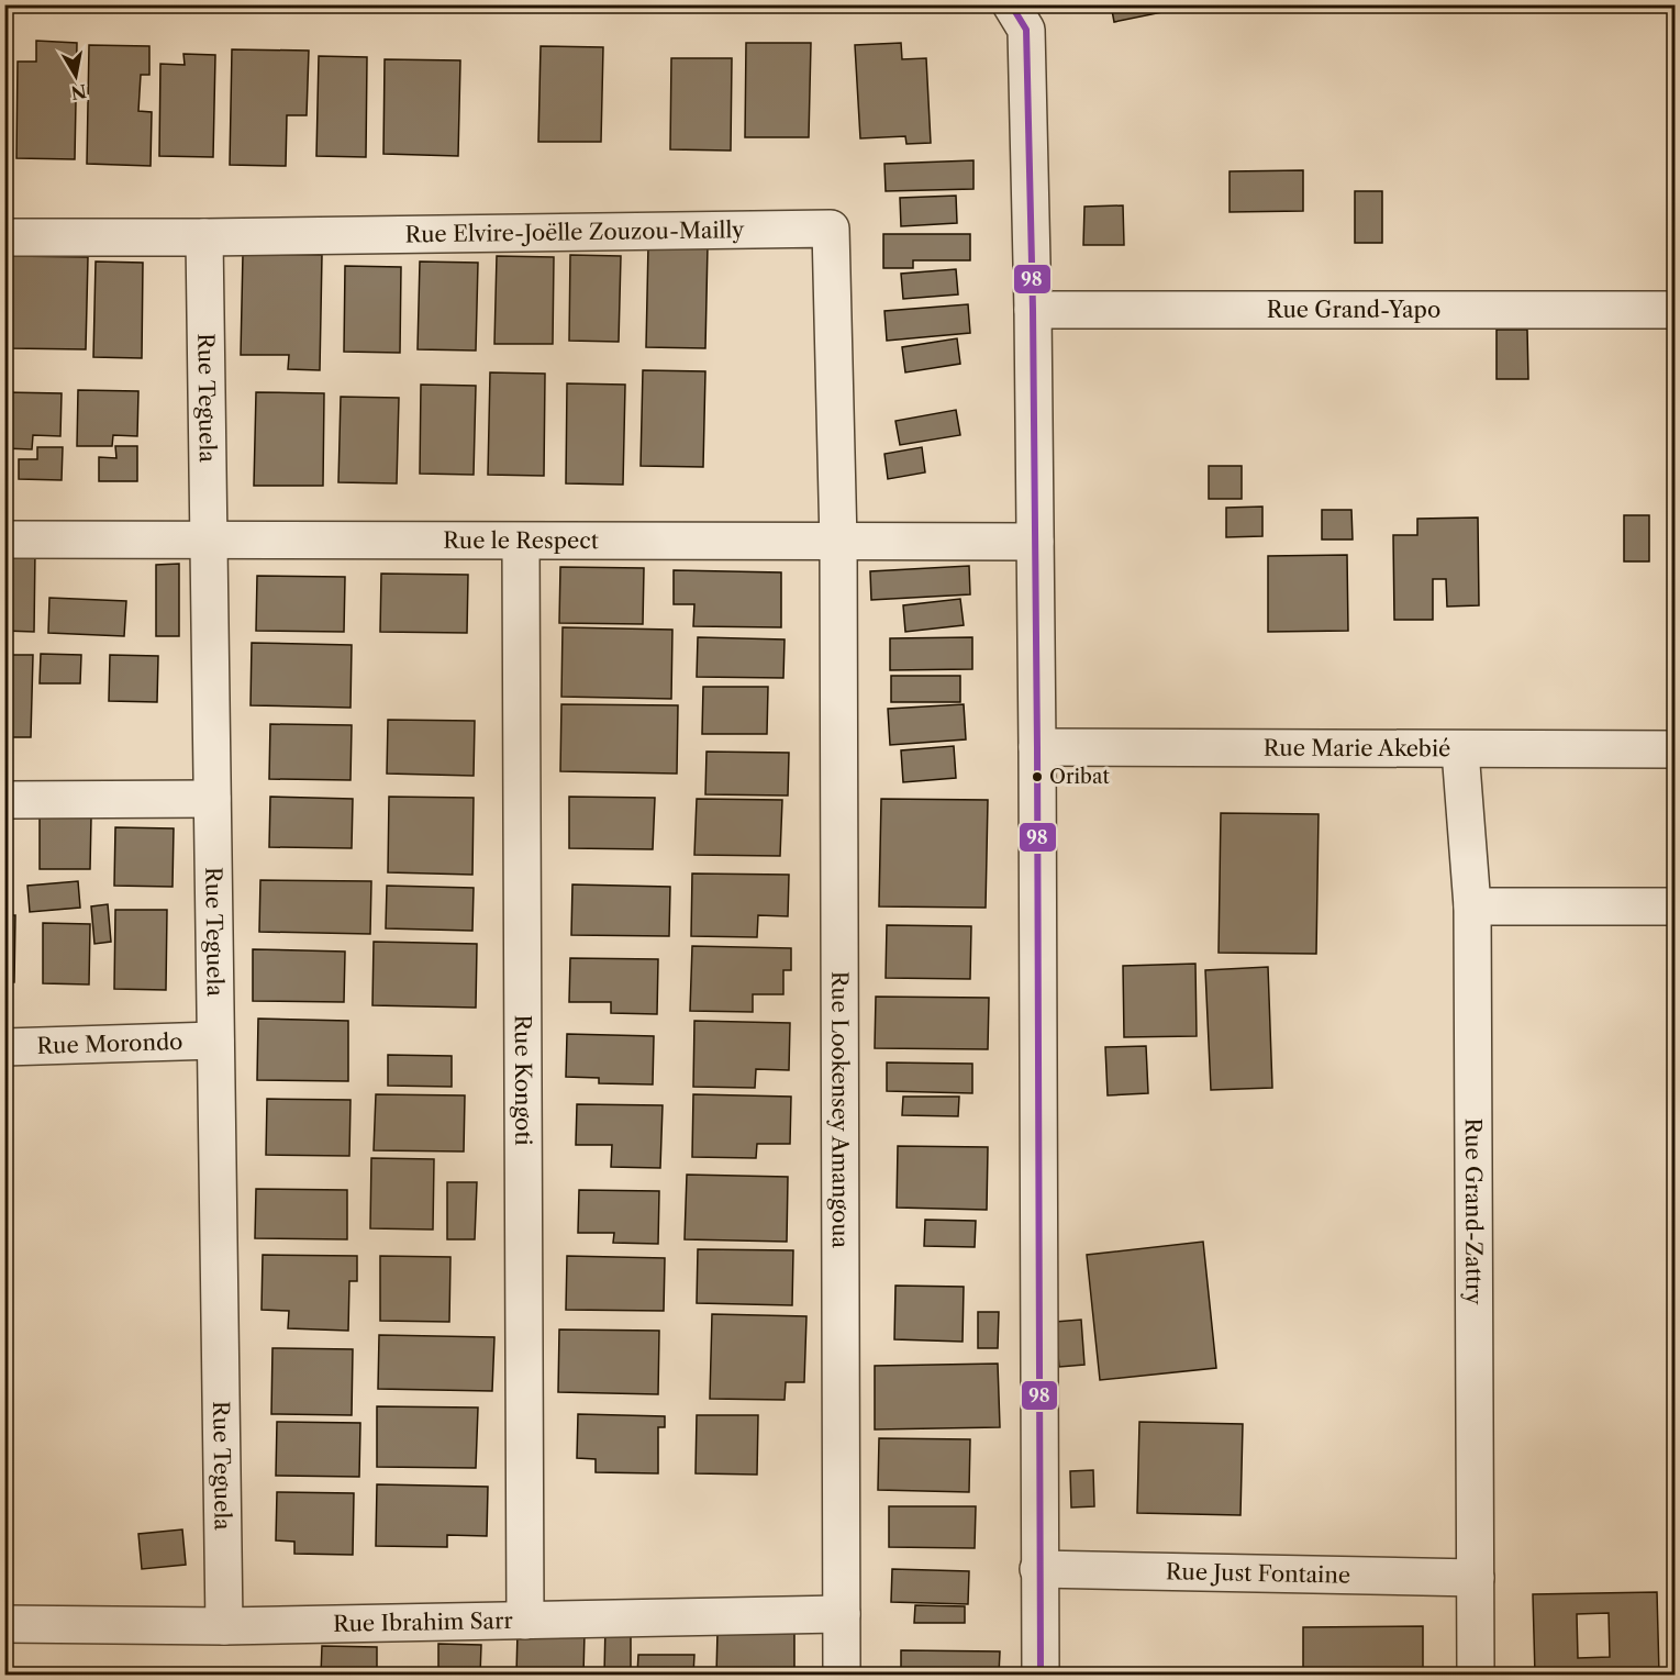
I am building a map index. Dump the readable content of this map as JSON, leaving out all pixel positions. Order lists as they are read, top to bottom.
{
  "streets": {
    "street": [
      "Rue Elvire-Joëlle Zouzou-Mailly",
      "Rue Grand-Yapo",
      "Rue Teguela",
      "Rue le Respect",
      "Rue Marie Akebié",
      "Rue Morondo",
      "Rue Kongoti",
      "Rue Lookensey Amangoua",
      "Rue Grand-Zattry",
      "Rue Just Fontaine",
      "Rue Ibrahim Sarr"
    ]
  },
  "crossings": [
    ["Rue Elvire-Joëlle Zouzou-Mailly", "Rue Teguela"],
    ["Rue Elvire-Joëlle Zouzou-Mailly", "Rue le Respect"],
    ["Rue Elvire-Joëlle Zouzou-Mailly", "Rue Lookensey Amangoua"],
    ["Rue Teguela", "Rue le Respect"],
    ["Rue Teguela", "Rue Morondo"],
    ["Rue Teguela", "Rue Ibrahim Sarr"],
    ["Rue le Respect", "Rue Kongoti"],
    ["Rue le Respect", "Rue Lookensey Amangoua"],
    ["Rue Marie Akebié", "Rue Grand-Zattry"],
    ["Rue Kongoti", "Rue Ibrahim Sarr"],
    ["Rue Lookensey Amangoua", "Rue Ibrahim Sarr"],
    ["Rue Grand-Zattry", "Rue Just Fontaine"]
  ],
  "places": ["Oribat"],
  "lines": ["transit line 98"],
  "north": "bottom"
}
